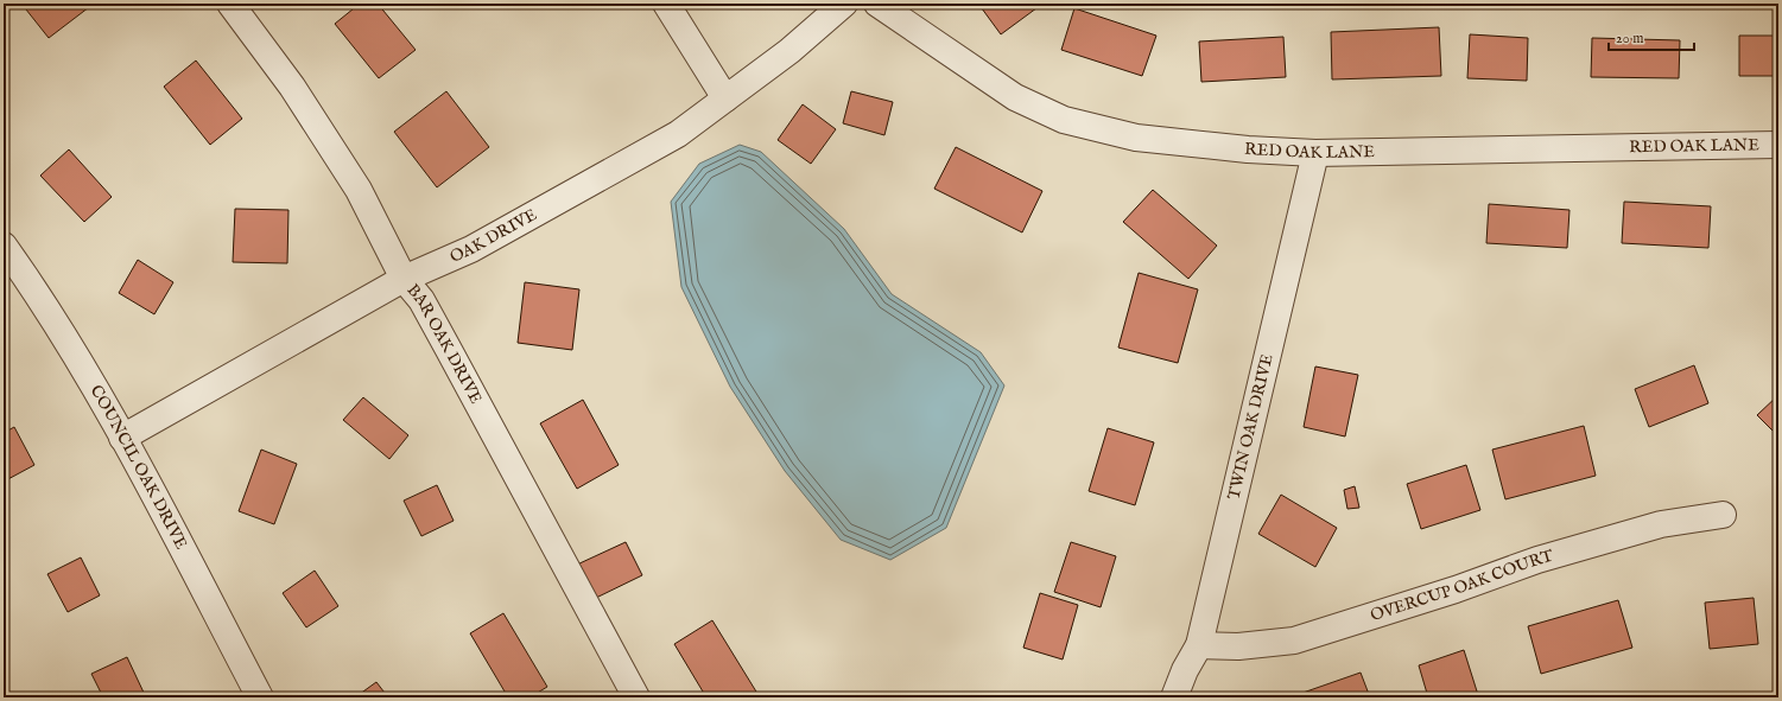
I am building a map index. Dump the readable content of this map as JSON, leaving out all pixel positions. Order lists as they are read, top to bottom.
{
  "streets": {
    "street": [
      "RED OAK LANE",
      "OAK DRIVE",
      "BAR OAK DRIVE",
      "TWIN OAK DRIVE",
      "COUNCIL OAK DRIVE",
      "OVERCUP OAK COURT"
    ]
  },
  "crossings": [
    ["RED OAK LANE", "TWIN OAK DRIVE"],
    ["OAK DRIVE", "BAR OAK DRIVE"],
    ["OAK DRIVE", "COUNCIL OAK DRIVE"],
    ["TWIN OAK DRIVE", "OVERCUP OAK COURT"]
  ],
  "scale_bar": "20 m"
}
